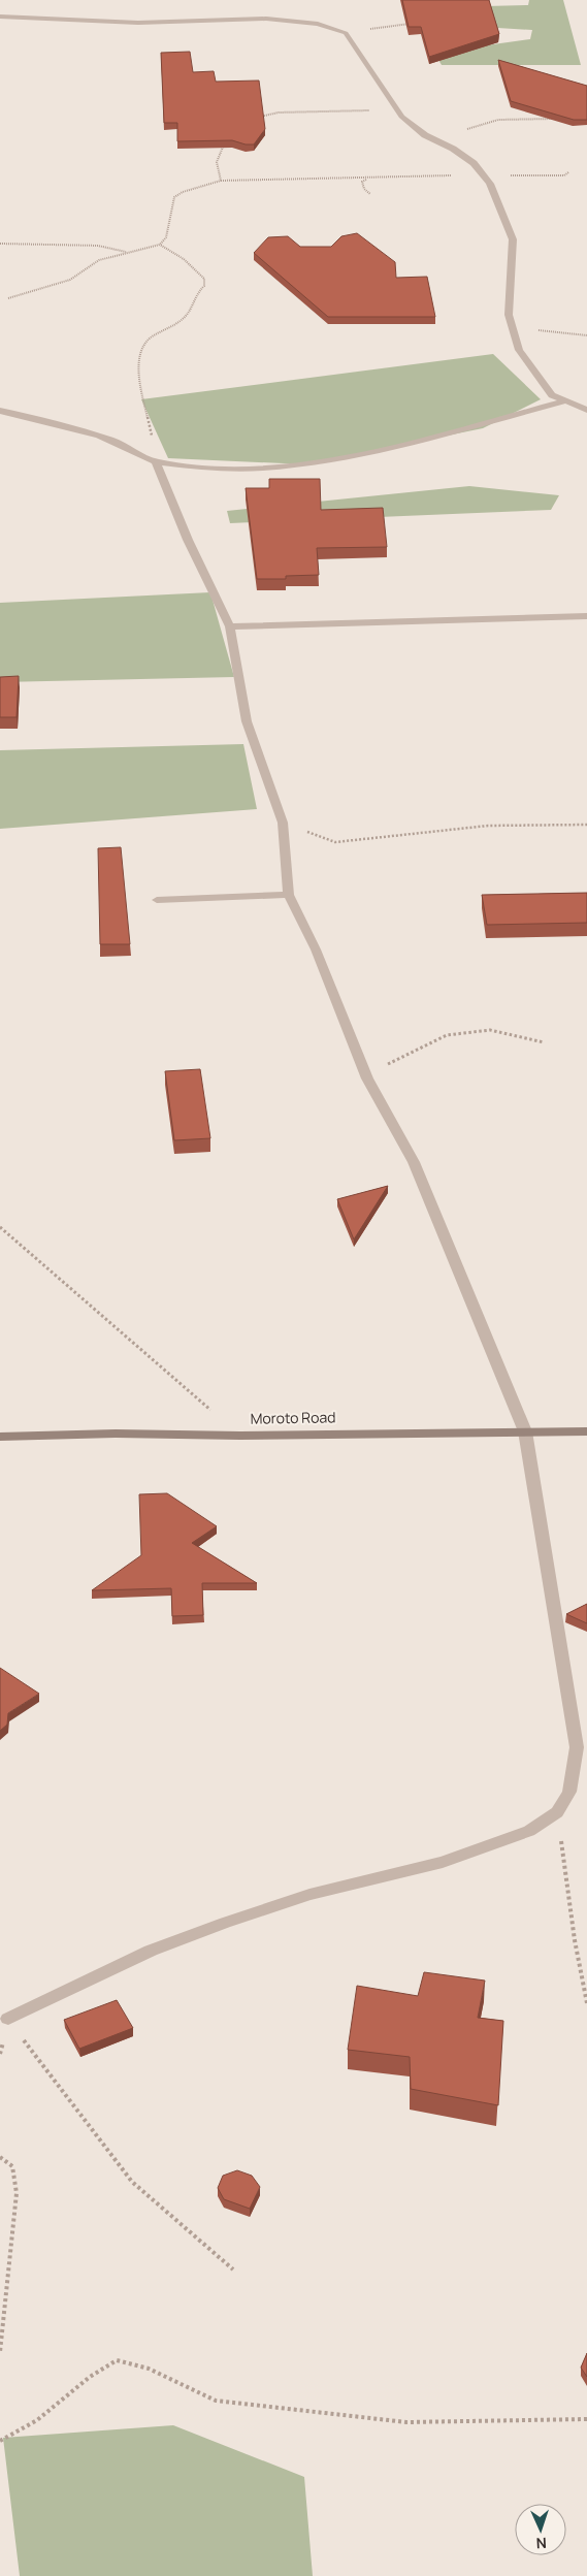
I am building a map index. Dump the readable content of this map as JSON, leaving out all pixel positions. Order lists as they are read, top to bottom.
{
  "streets": {
    "main road": ["Moroto Road"]
  },
  "north": "bottom"
}
